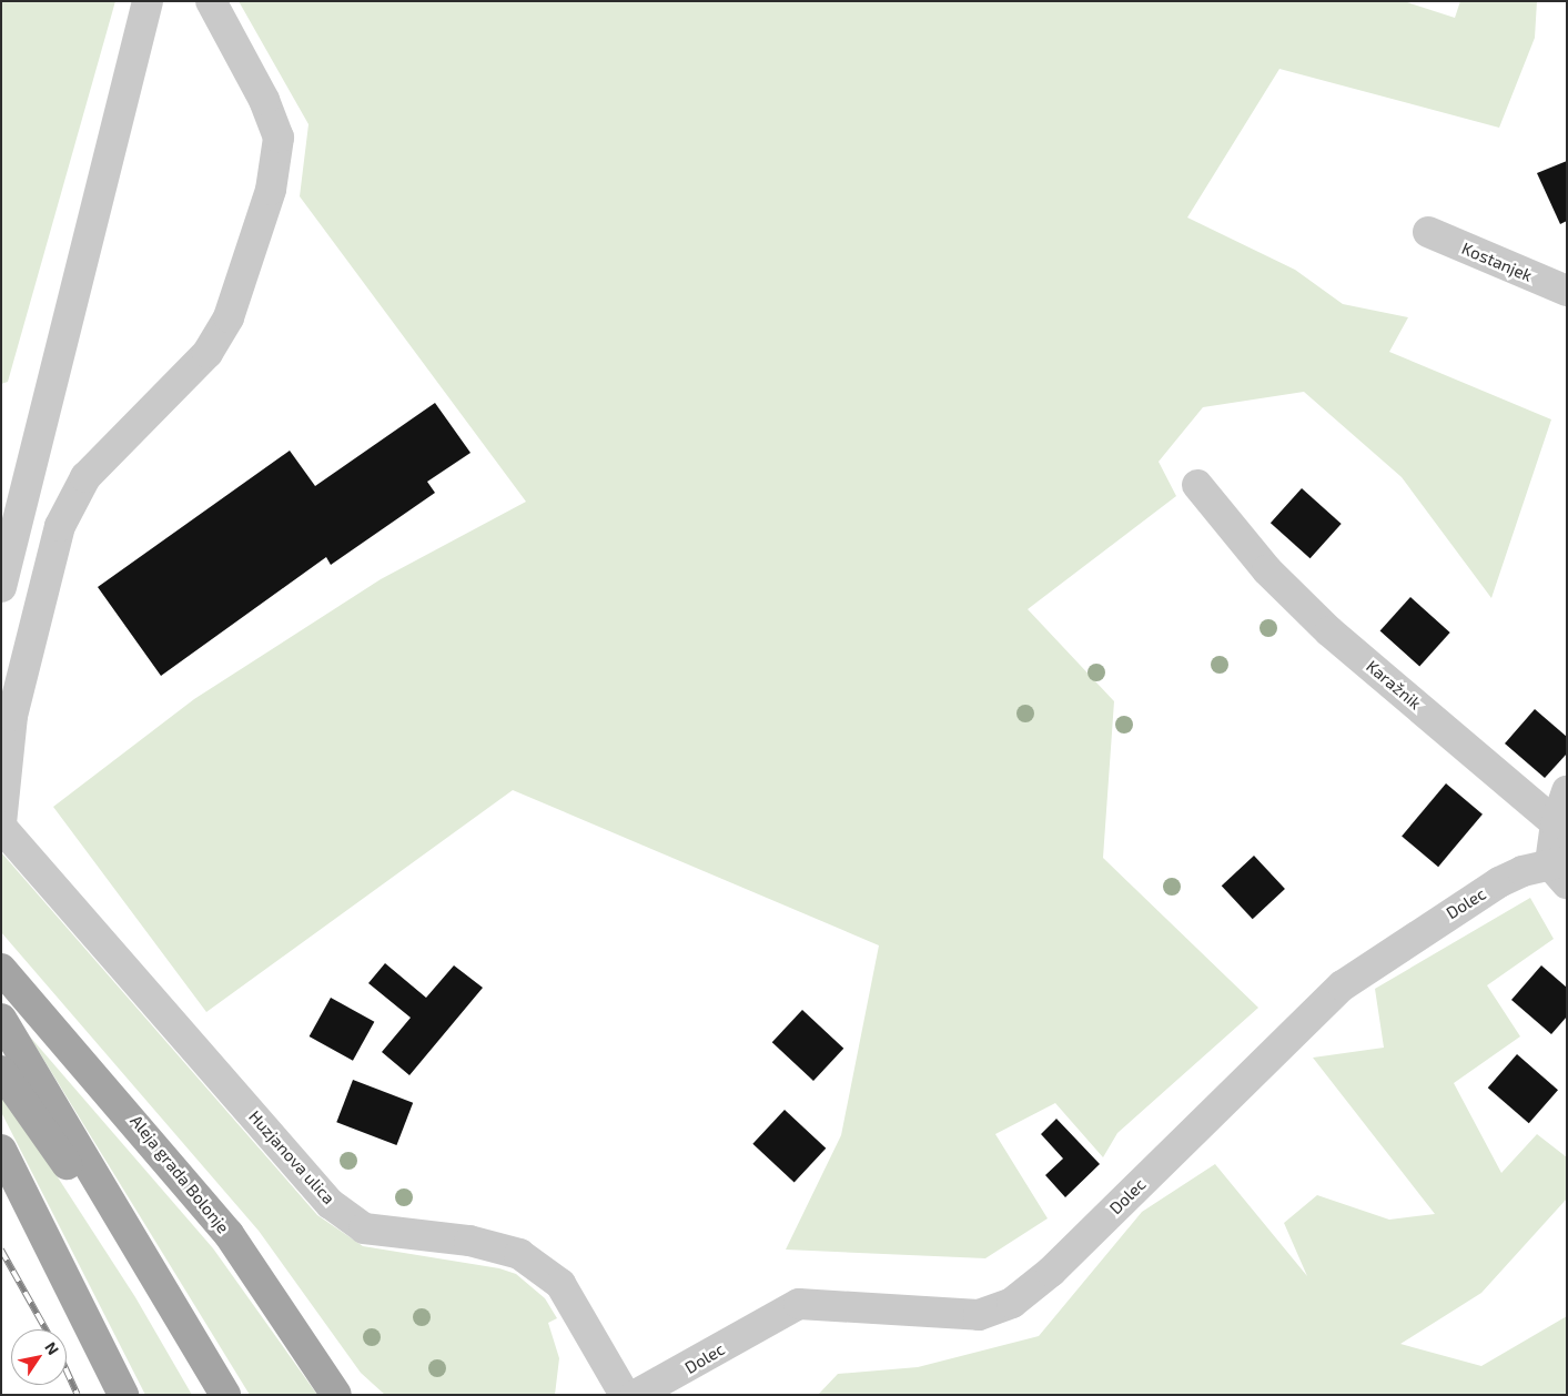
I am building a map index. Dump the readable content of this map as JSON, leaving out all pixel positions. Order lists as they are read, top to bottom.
{
  "streets": {
    "main road": ["Aleja grada Bolonje"],
    "street": [
      "Kostanjek",
      "Karažnik",
      "Dolec",
      "Huzjanova ulica"
    ]
  },
  "north": "top right"
}
